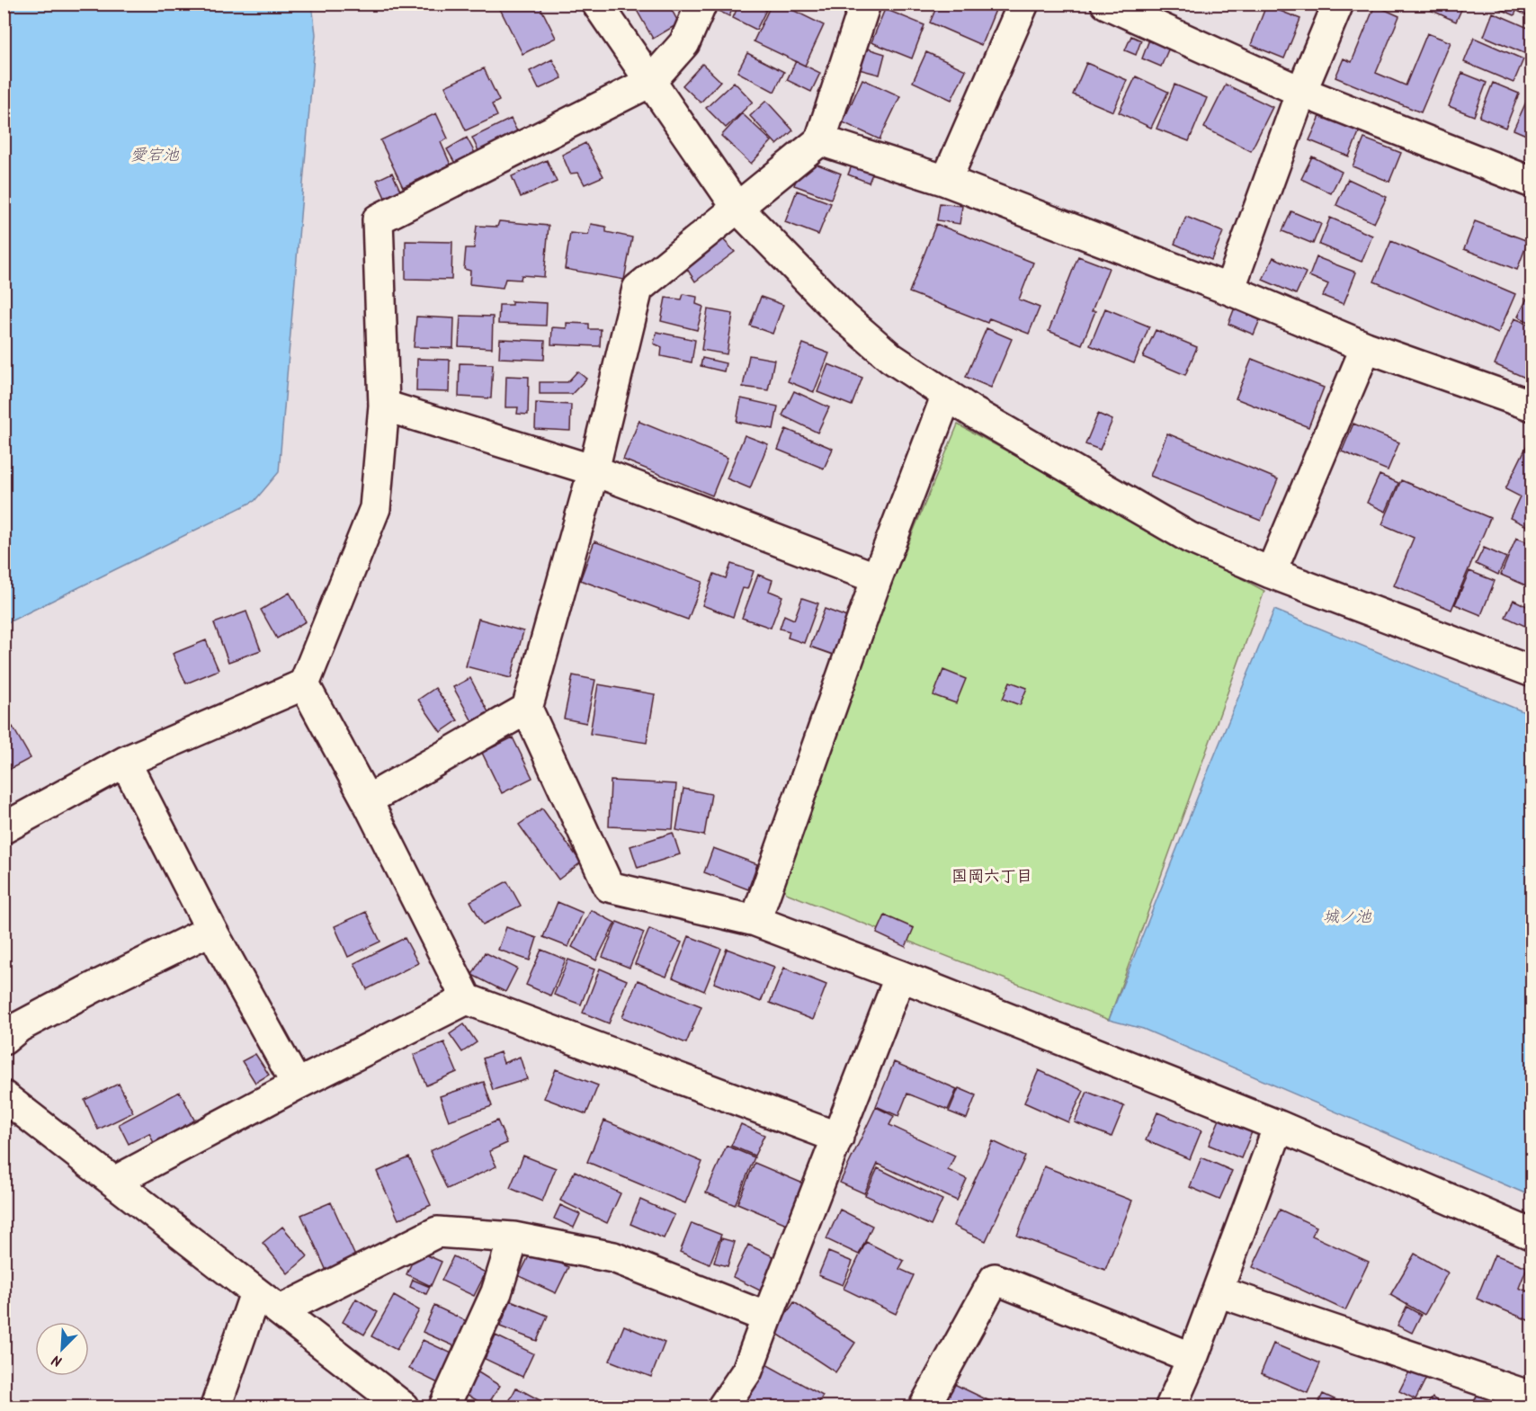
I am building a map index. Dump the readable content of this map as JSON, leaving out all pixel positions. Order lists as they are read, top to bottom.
{
  "districts": ["国岡六丁目"],
  "water": ["愛宕池", "城ノ池"],
  "north": "bottom left"
}
